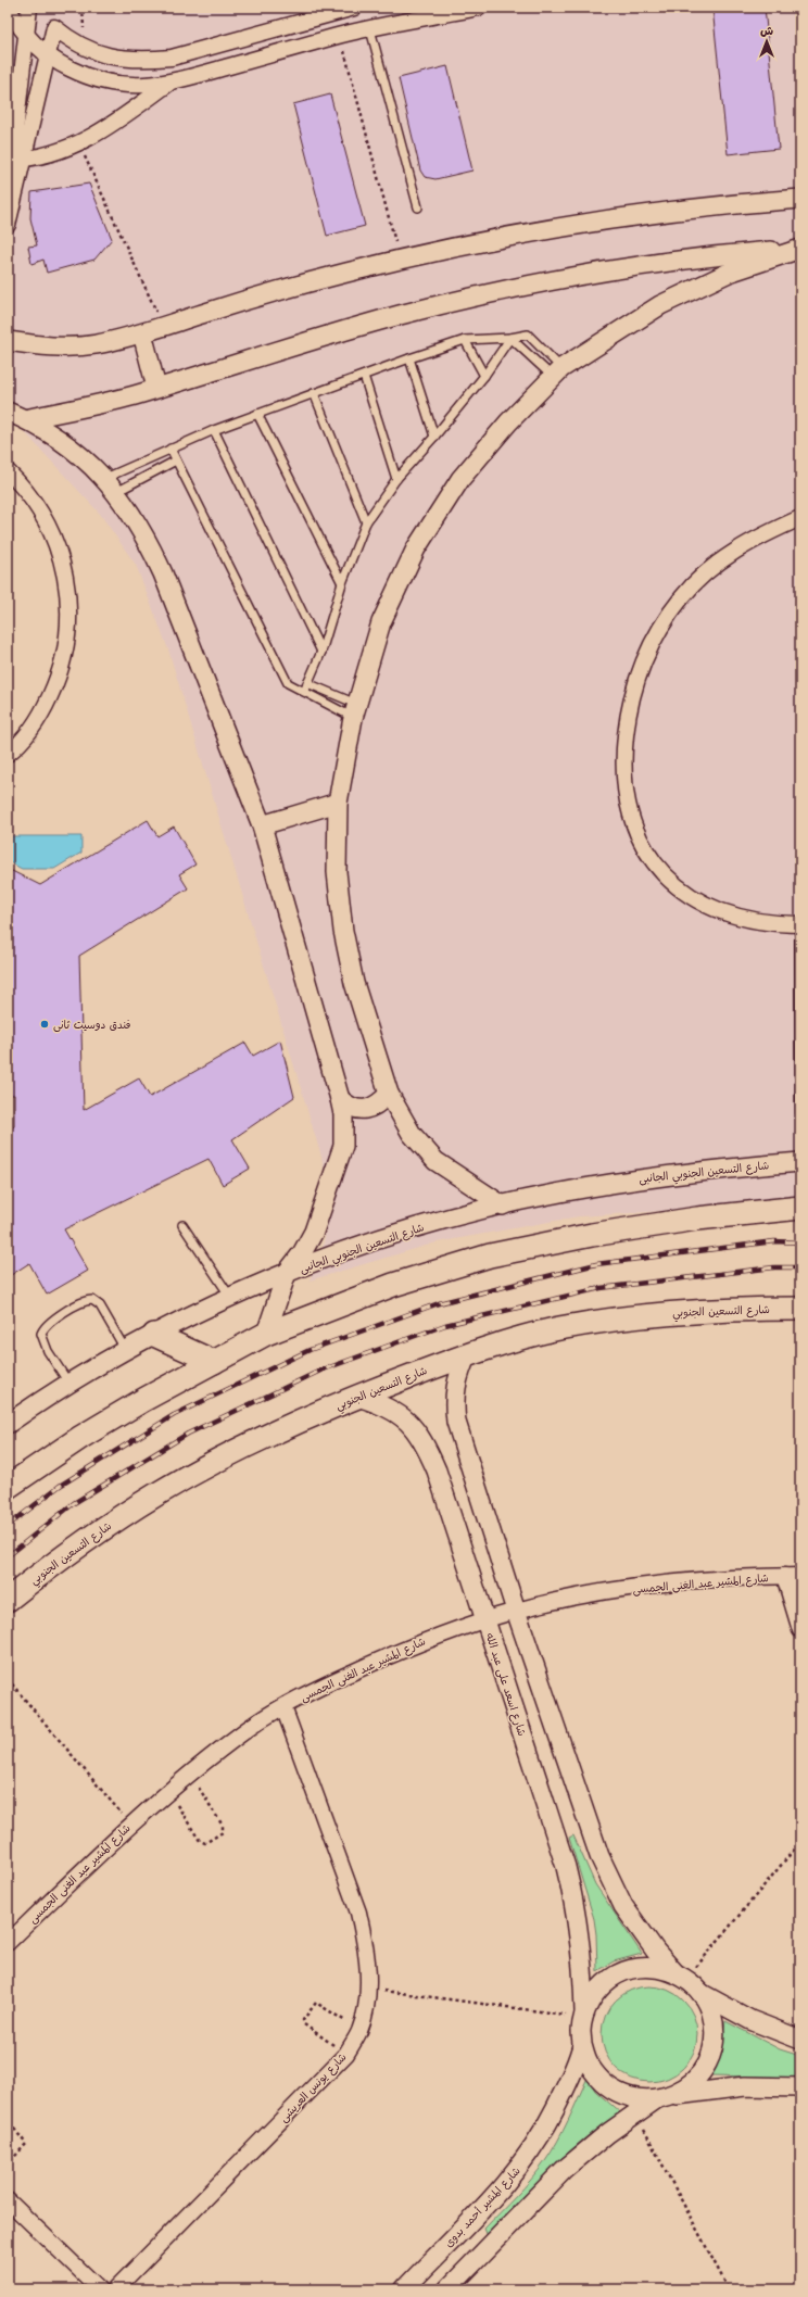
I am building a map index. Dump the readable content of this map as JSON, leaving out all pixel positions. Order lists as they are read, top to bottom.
{
  "streets": {
    "main road": ["شارع التسعين الجنوبي"],
    "street": [
      "شارع التسعين الجنوبي الجانبى",
      "شارع المشير عبد الغنى الجمسى",
      "شارع اسعد على عبد الله",
      "شارع يونس العريشى",
      "شارع المشير أحمد بدوى"
    ]
  },
  "crossings": [
    ["شارع التسعين الجنوبي", "شارع اسعد على عبد الله"],
    ["شارع المشير عبد الغنى الجمسى", "شارع اسعد على عبد الله"],
    ["شارع المشير عبد الغنى الجمسى", "شارع يونس العريشى"],
    ["شارع اسعد على عبد الله", "شارع المشير أحمد بدوى"]
  ],
  "places": ["فندق دوسيت ثانى"],
  "north": "top"
}
